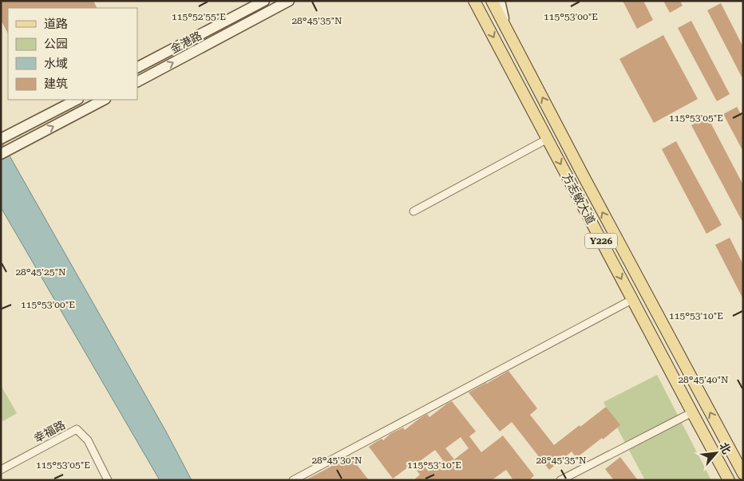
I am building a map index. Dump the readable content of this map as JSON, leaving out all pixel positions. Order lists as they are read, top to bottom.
{
  "streets": {
    "main road": ["金港路", "方志敏大道", "Y226"],
    "street": ["幸福路"]
  },
  "legend": [
    "道路",
    "公园",
    "水域",
    "建筑"
  ],
  "north": "top right",
  "coordinates": [
    "115°52'55\"E",
    "115°53'00\"E",
    "28°45'35\"N",
    "115°53'05\"E",
    "28°45'25\"N",
    "115°53'10\"E",
    "28°45'40\"N",
    "28°45'30\"N"
  ]
}
